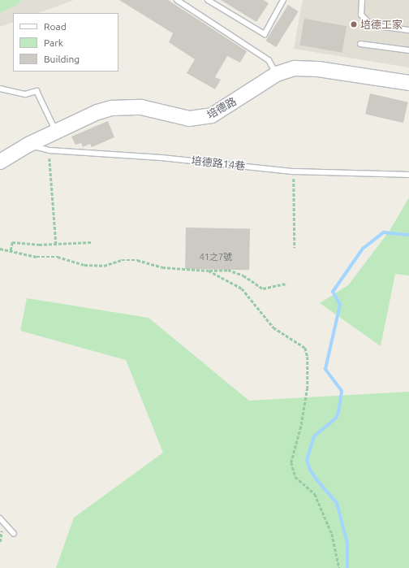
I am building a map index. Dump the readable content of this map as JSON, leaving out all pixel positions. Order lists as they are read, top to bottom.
{
  "streets": {
    "main road": ["培德路"],
    "lane": ["培德路14巷"]
  },
  "crossings": [
    ["培德路", "培德路14巷"]
  ],
  "places": ["培德工家"],
  "house_numbers": ["41之7號"],
  "legend": ["Road", "Park", "Building"]
}
